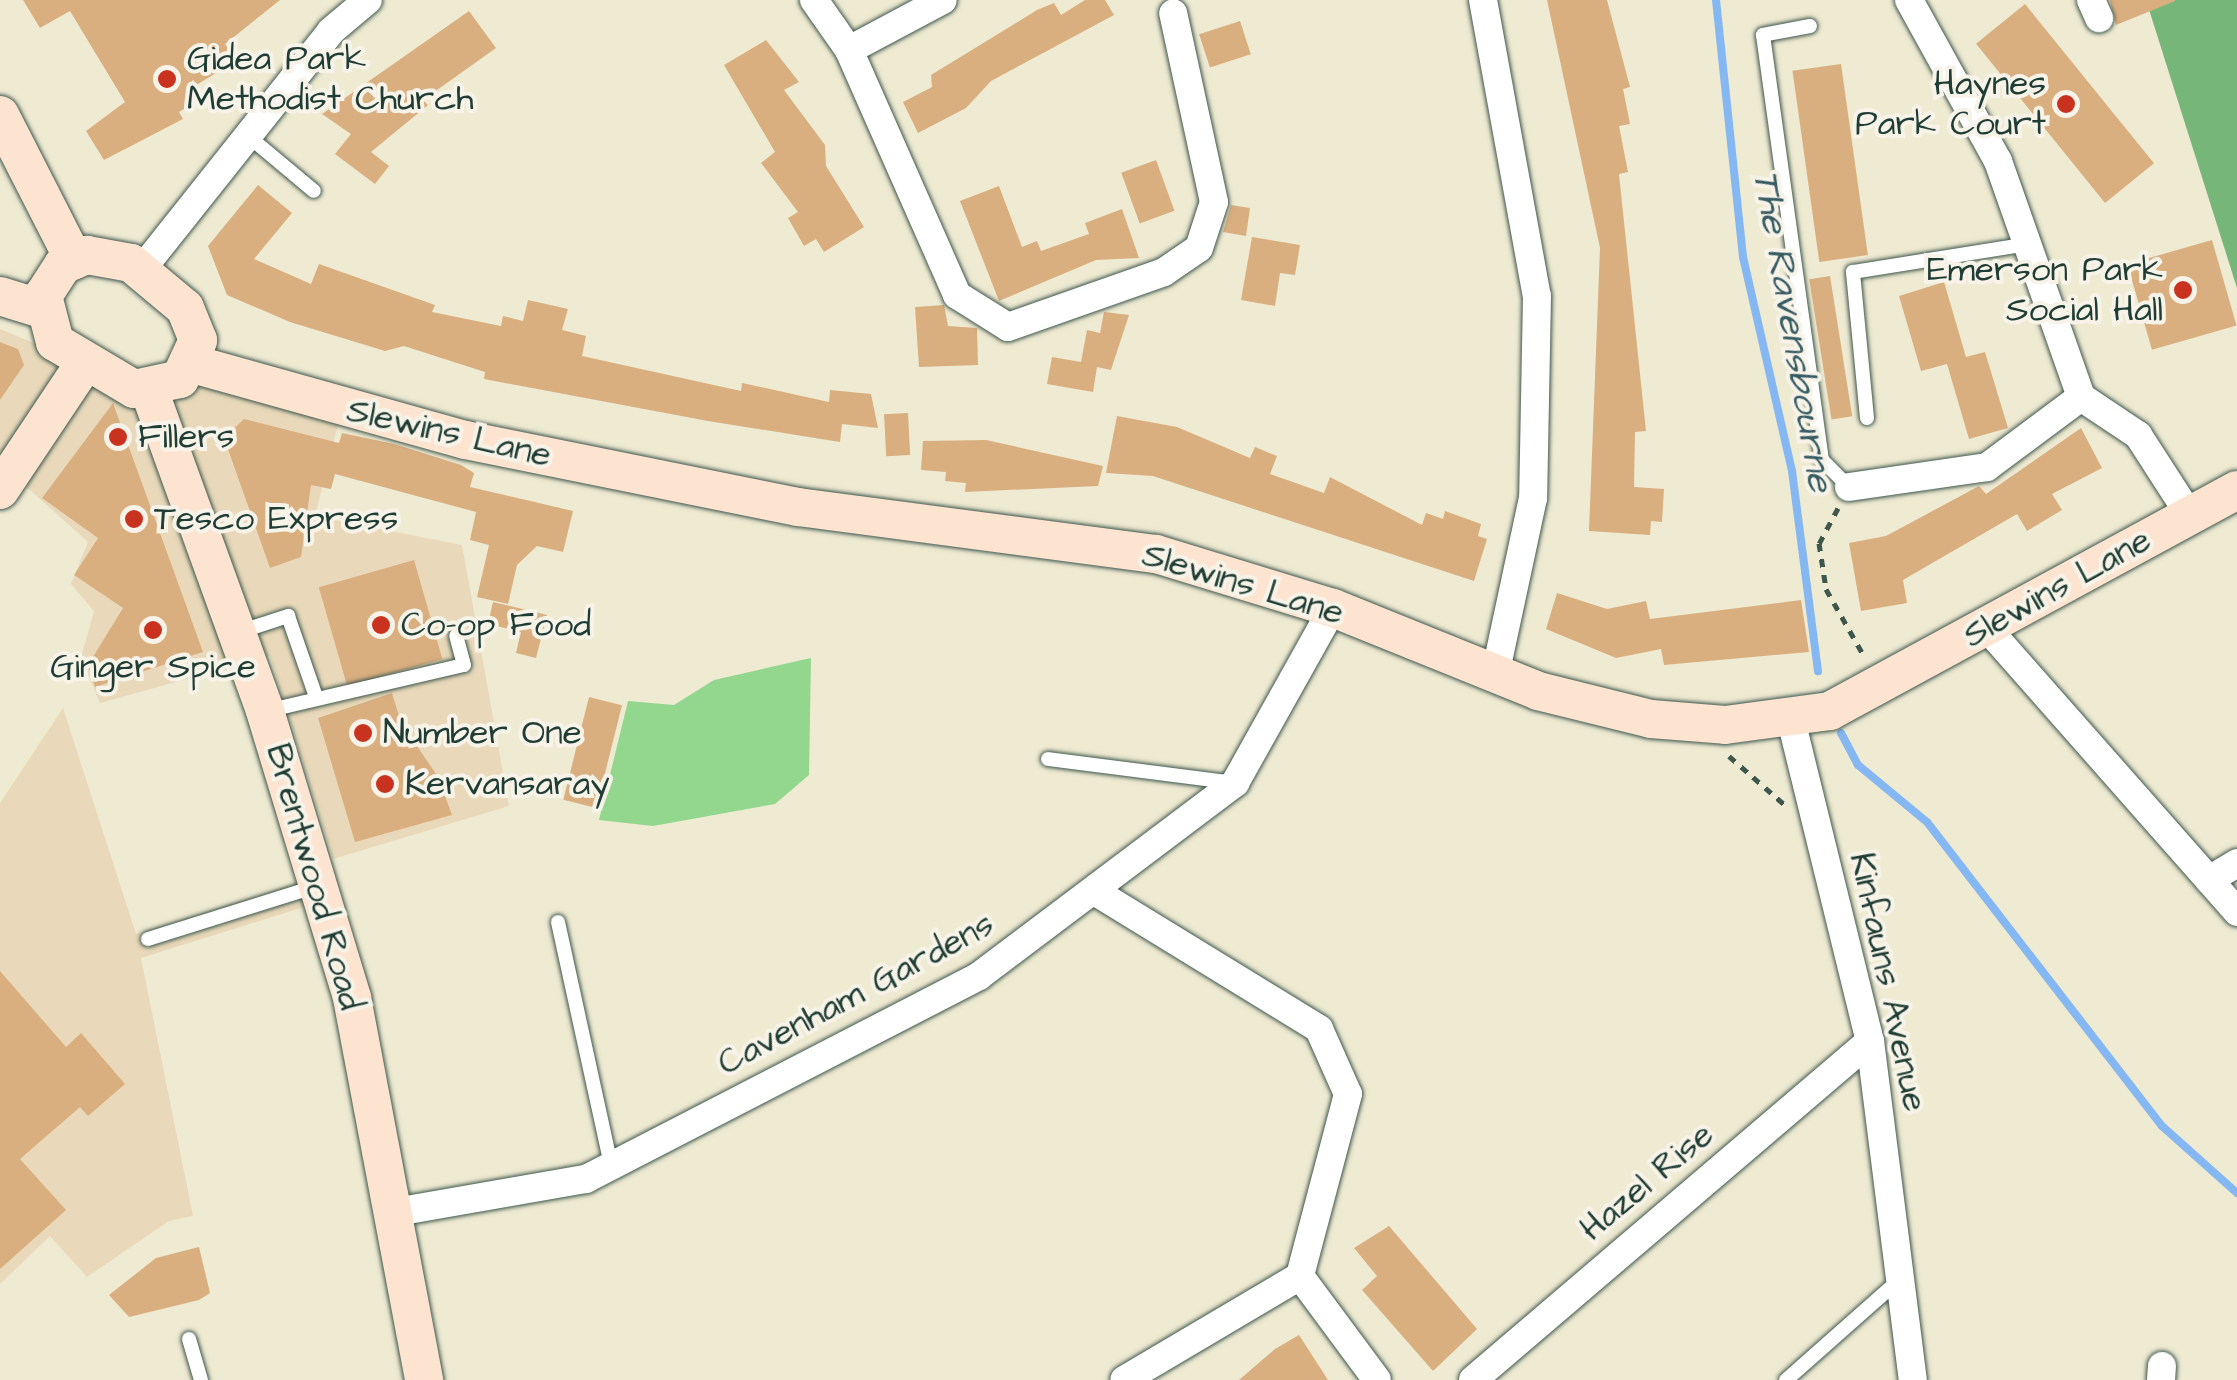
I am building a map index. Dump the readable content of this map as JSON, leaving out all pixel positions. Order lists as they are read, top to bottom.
{
  "streets": {
    "street": [
      "Slewins Lane",
      "Brentwood Road",
      "Kinfauns Avenue",
      "Cavenham Gardens",
      "Hazel Rise"
    ]
  },
  "crossings": [
    ["Slewins Lane", "Brentwood Road"],
    ["Slewins Lane", "Kinfauns Avenue"],
    ["Slewins Lane", "Cavenham Gardens"],
    ["Brentwood Road", "Cavenham Gardens"],
    ["Kinfauns Avenue", "Hazel Rise"]
  ],
  "water": ["The Ravensbourne"],
  "places": [
    "Gidea Park Methodist Church",
    "Haynes Park Court",
    "Emerson Park Social Hall",
    "Fillers",
    "Tesco Express",
    "Co-op Food",
    "Ginger Spice",
    "Number One",
    "Kervansaray"
  ]
}
